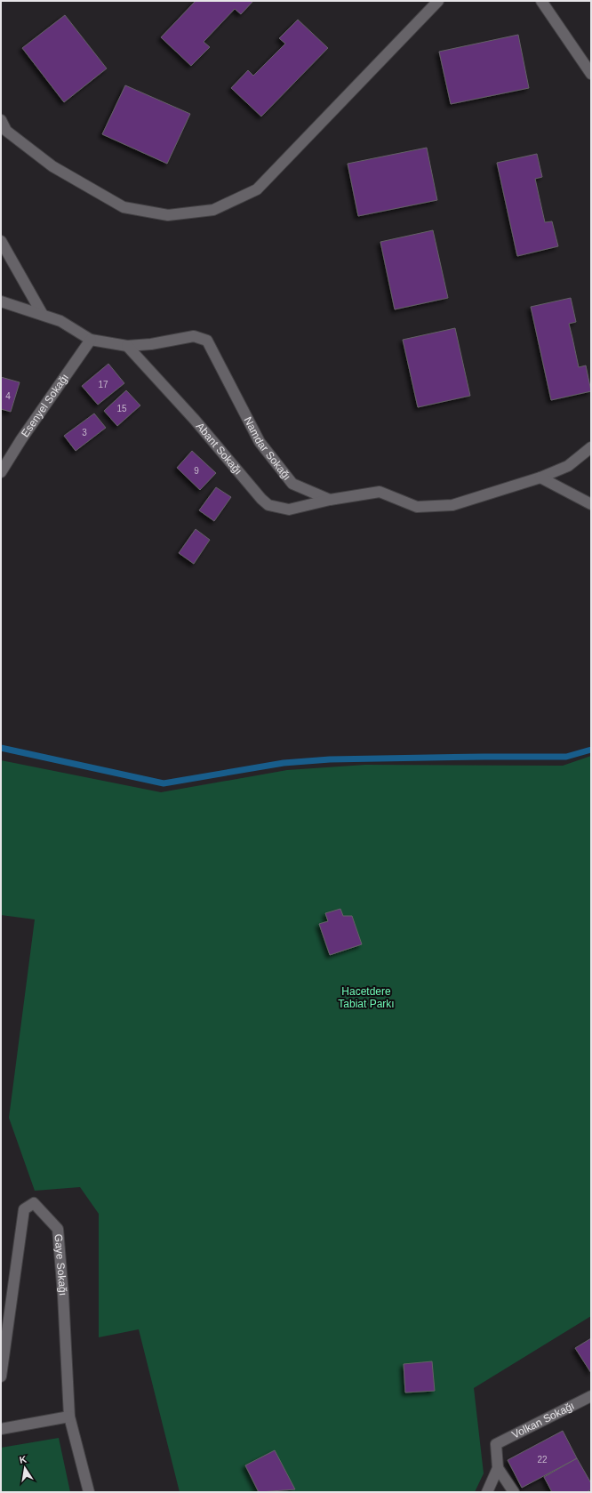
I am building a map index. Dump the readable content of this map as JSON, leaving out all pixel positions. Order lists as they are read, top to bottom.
{
  "streets": {
    "street": [
      "Esenyel Sokağı",
      "Abant Sokağı",
      "Namdar Sokağı",
      "Gaye Sokağı",
      "Volkan Sokağı"
    ]
  },
  "crossings": [
    ["Esenyel Sokağı", "Namdar Sokağı"],
    ["Abant Sokağı", "Namdar Sokağı"]
  ],
  "parks": ["Hacetdere Tabiat Parkı"],
  "house_numbers": [
    "17",
    "4",
    "15",
    "3",
    "9",
    "22"
  ],
  "north": "top"
}
